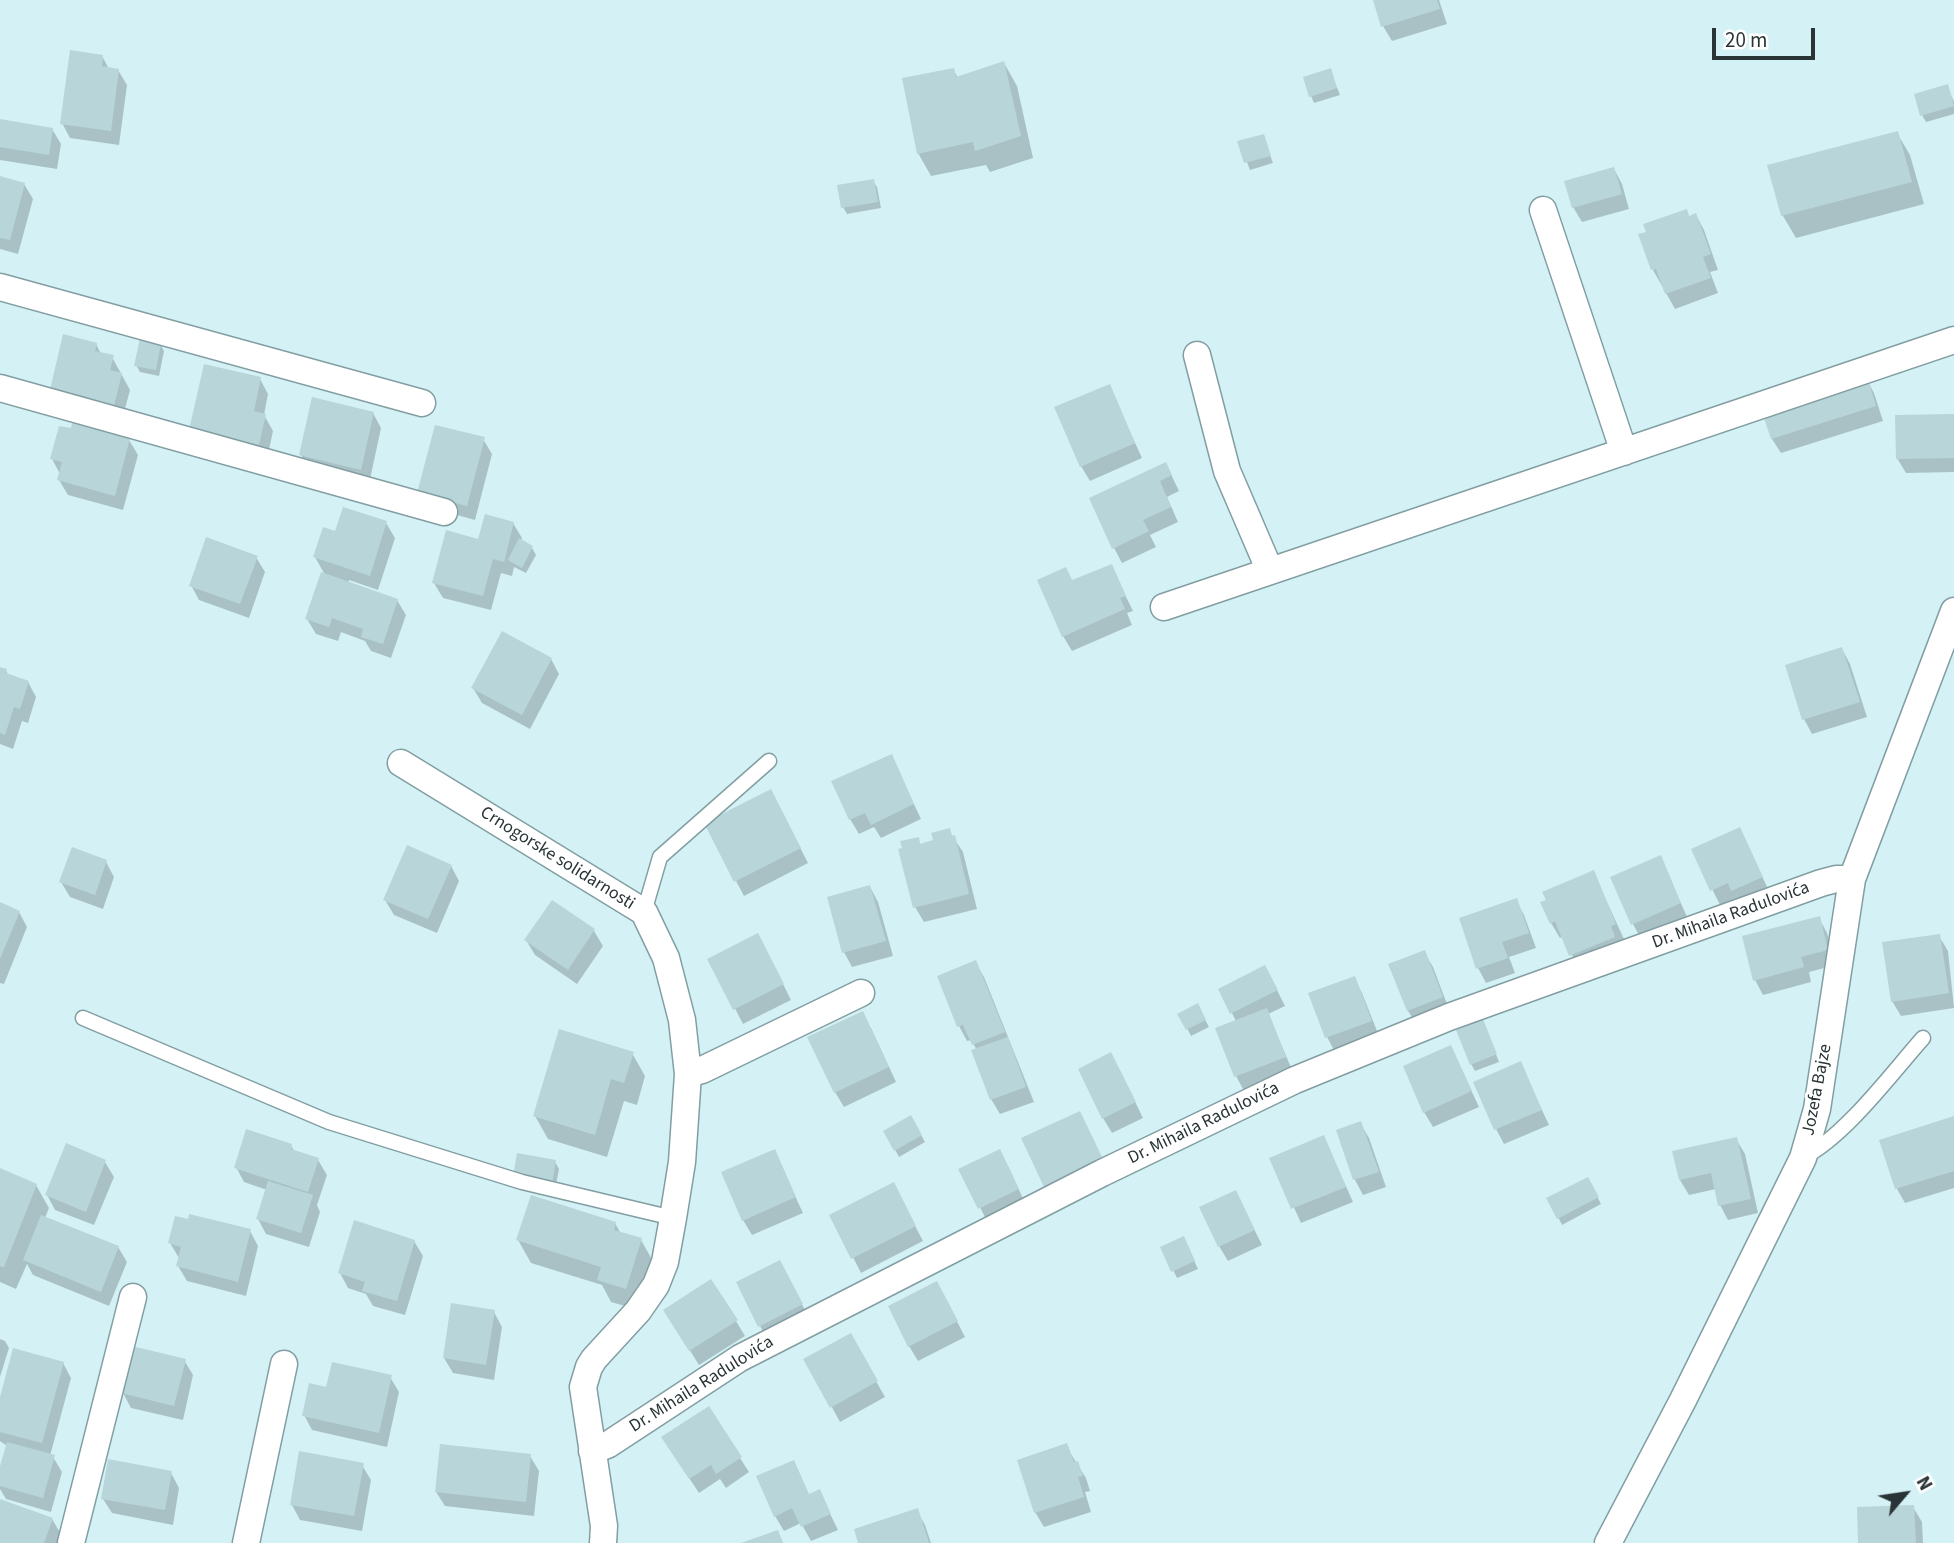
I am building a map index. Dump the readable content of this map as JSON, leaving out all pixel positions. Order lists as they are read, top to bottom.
{
  "streets": {
    "street": ["Crnogorske solidarnosti", "Dr. Mihaila Radulovića", "Jozefa Bajze"]
  },
  "crossings": [
    ["Crnogorske solidarnosti", "Dr. Mihaila Radulovića"],
    ["Dr. Mihaila Radulovića", "Jozefa Bajze"]
  ],
  "scale_bar": "20 m",
  "north": "top right"
}
